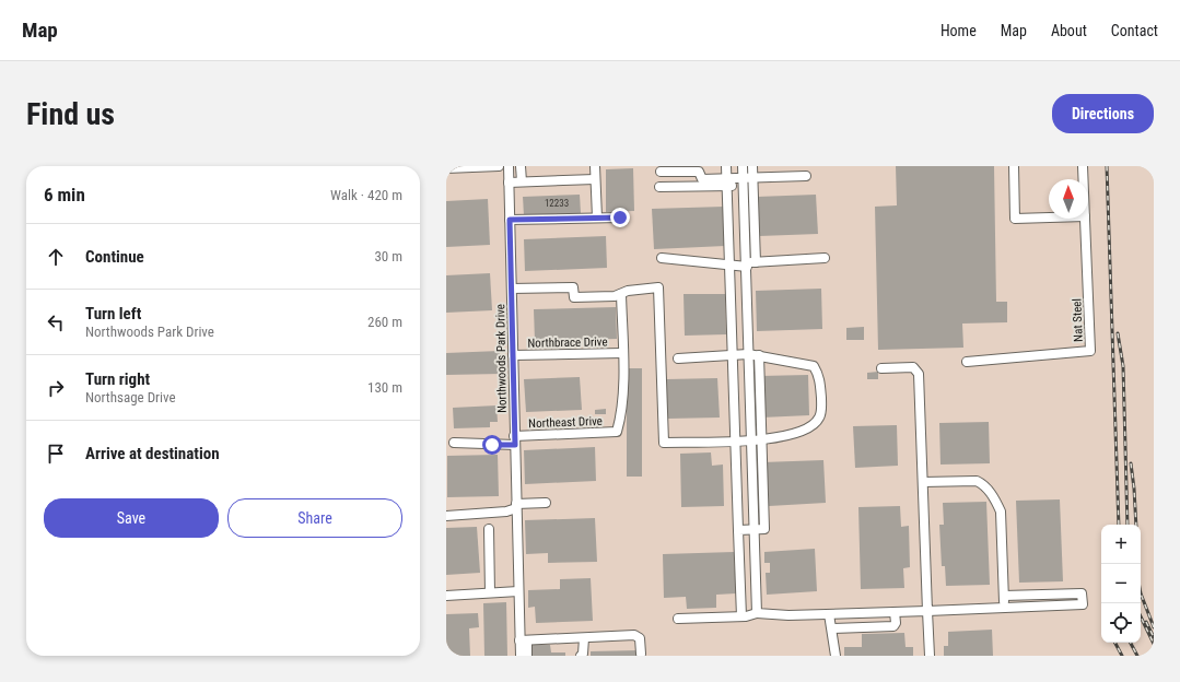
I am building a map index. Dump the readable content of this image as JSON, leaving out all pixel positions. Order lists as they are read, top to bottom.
{
  "streets": {
    "street": [
      "Nat Steel",
      "Northbrace Drive",
      "Northwoods Park Drive",
      "Northeast Drive"
    ]
  },
  "crossings": [
    ["Northbrace Drive", "Northwoods Park Drive"],
    ["Northbrace Drive", "Northeast Drive"],
    ["Northwoods Park Drive", "Northeast Drive"]
  ],
  "house_numbers": ["12233"],
  "north": "top",
  "page": {
    "header": "Map",
    "nav": [
      "Home",
      "Map",
      "About",
      "Contact"
    ],
    "buttons": [
      "Directions",
      ["Save", "Share"]
    ],
    "title": "Find us",
    "heading": ["6 min", "Walk · 420 m"],
    "list": [
      ["Continue", "30 m"],
      ["Turn left", "Northwoods Park Drive", "260 m"],
      ["Turn right", "Northsage Drive", "130 m"],
      "Arrive at destination"
    ],
    "map_buttons": ["+", "−"]
  }
}
